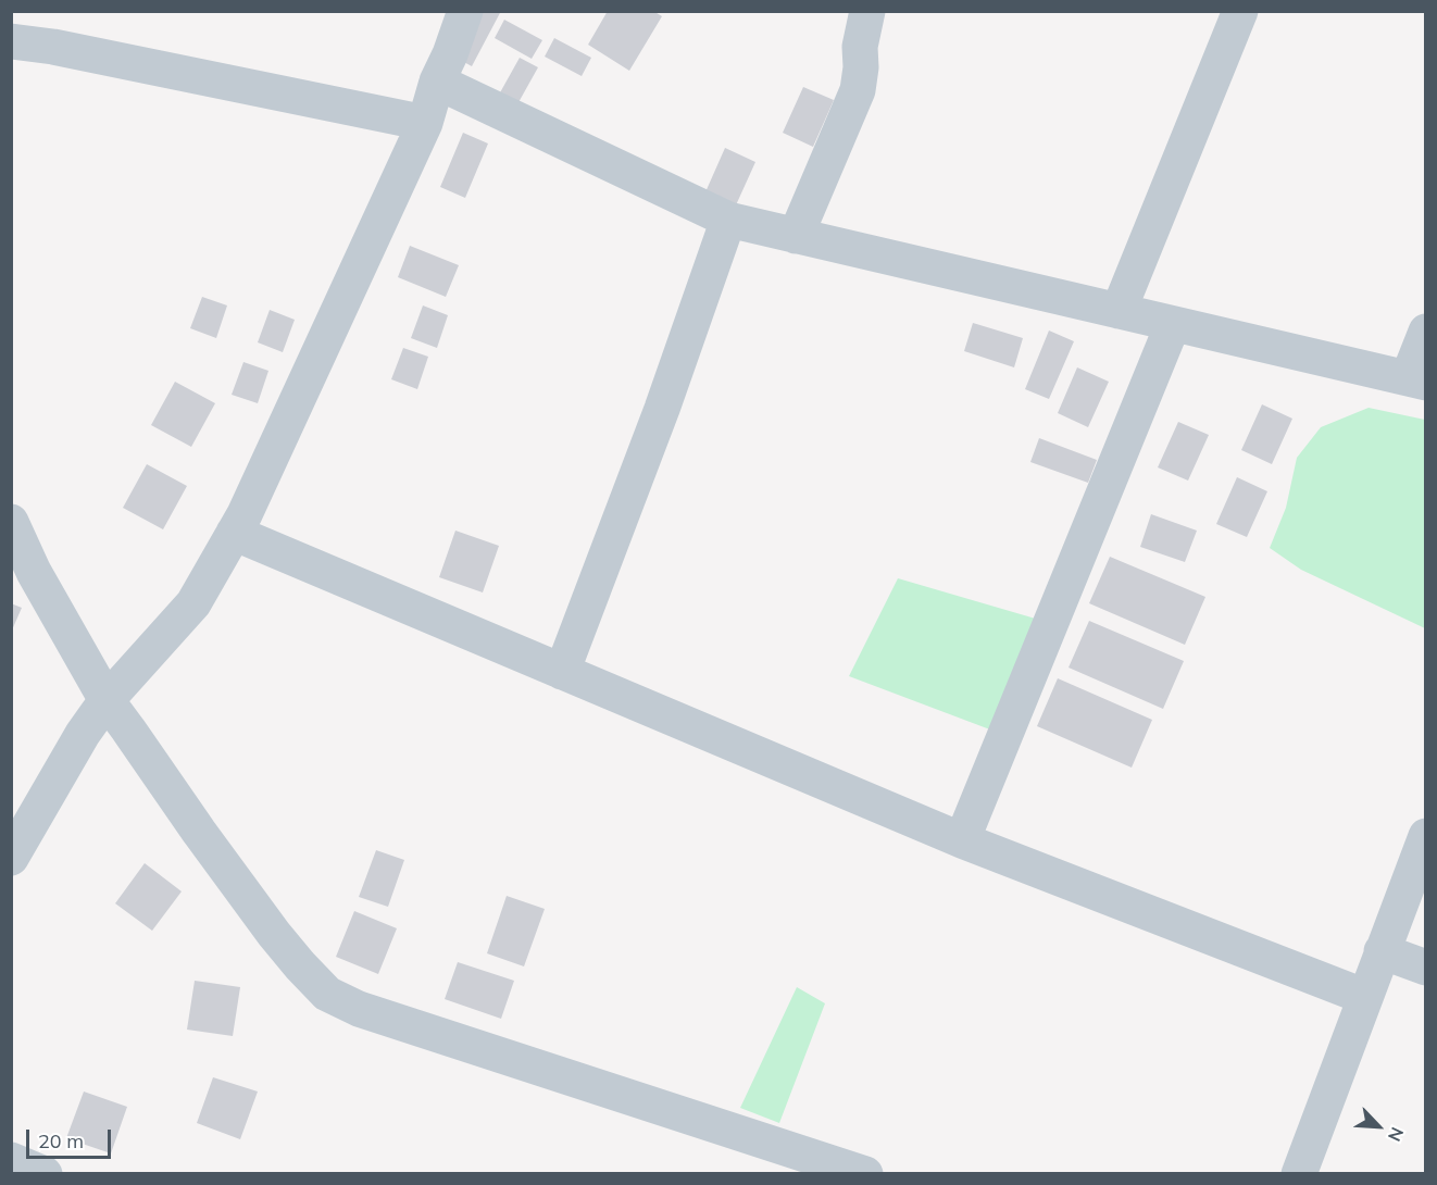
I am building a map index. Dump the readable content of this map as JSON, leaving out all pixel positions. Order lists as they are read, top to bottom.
{
  "scale_bar": "20 m",
  "north": "bottom right"
}
